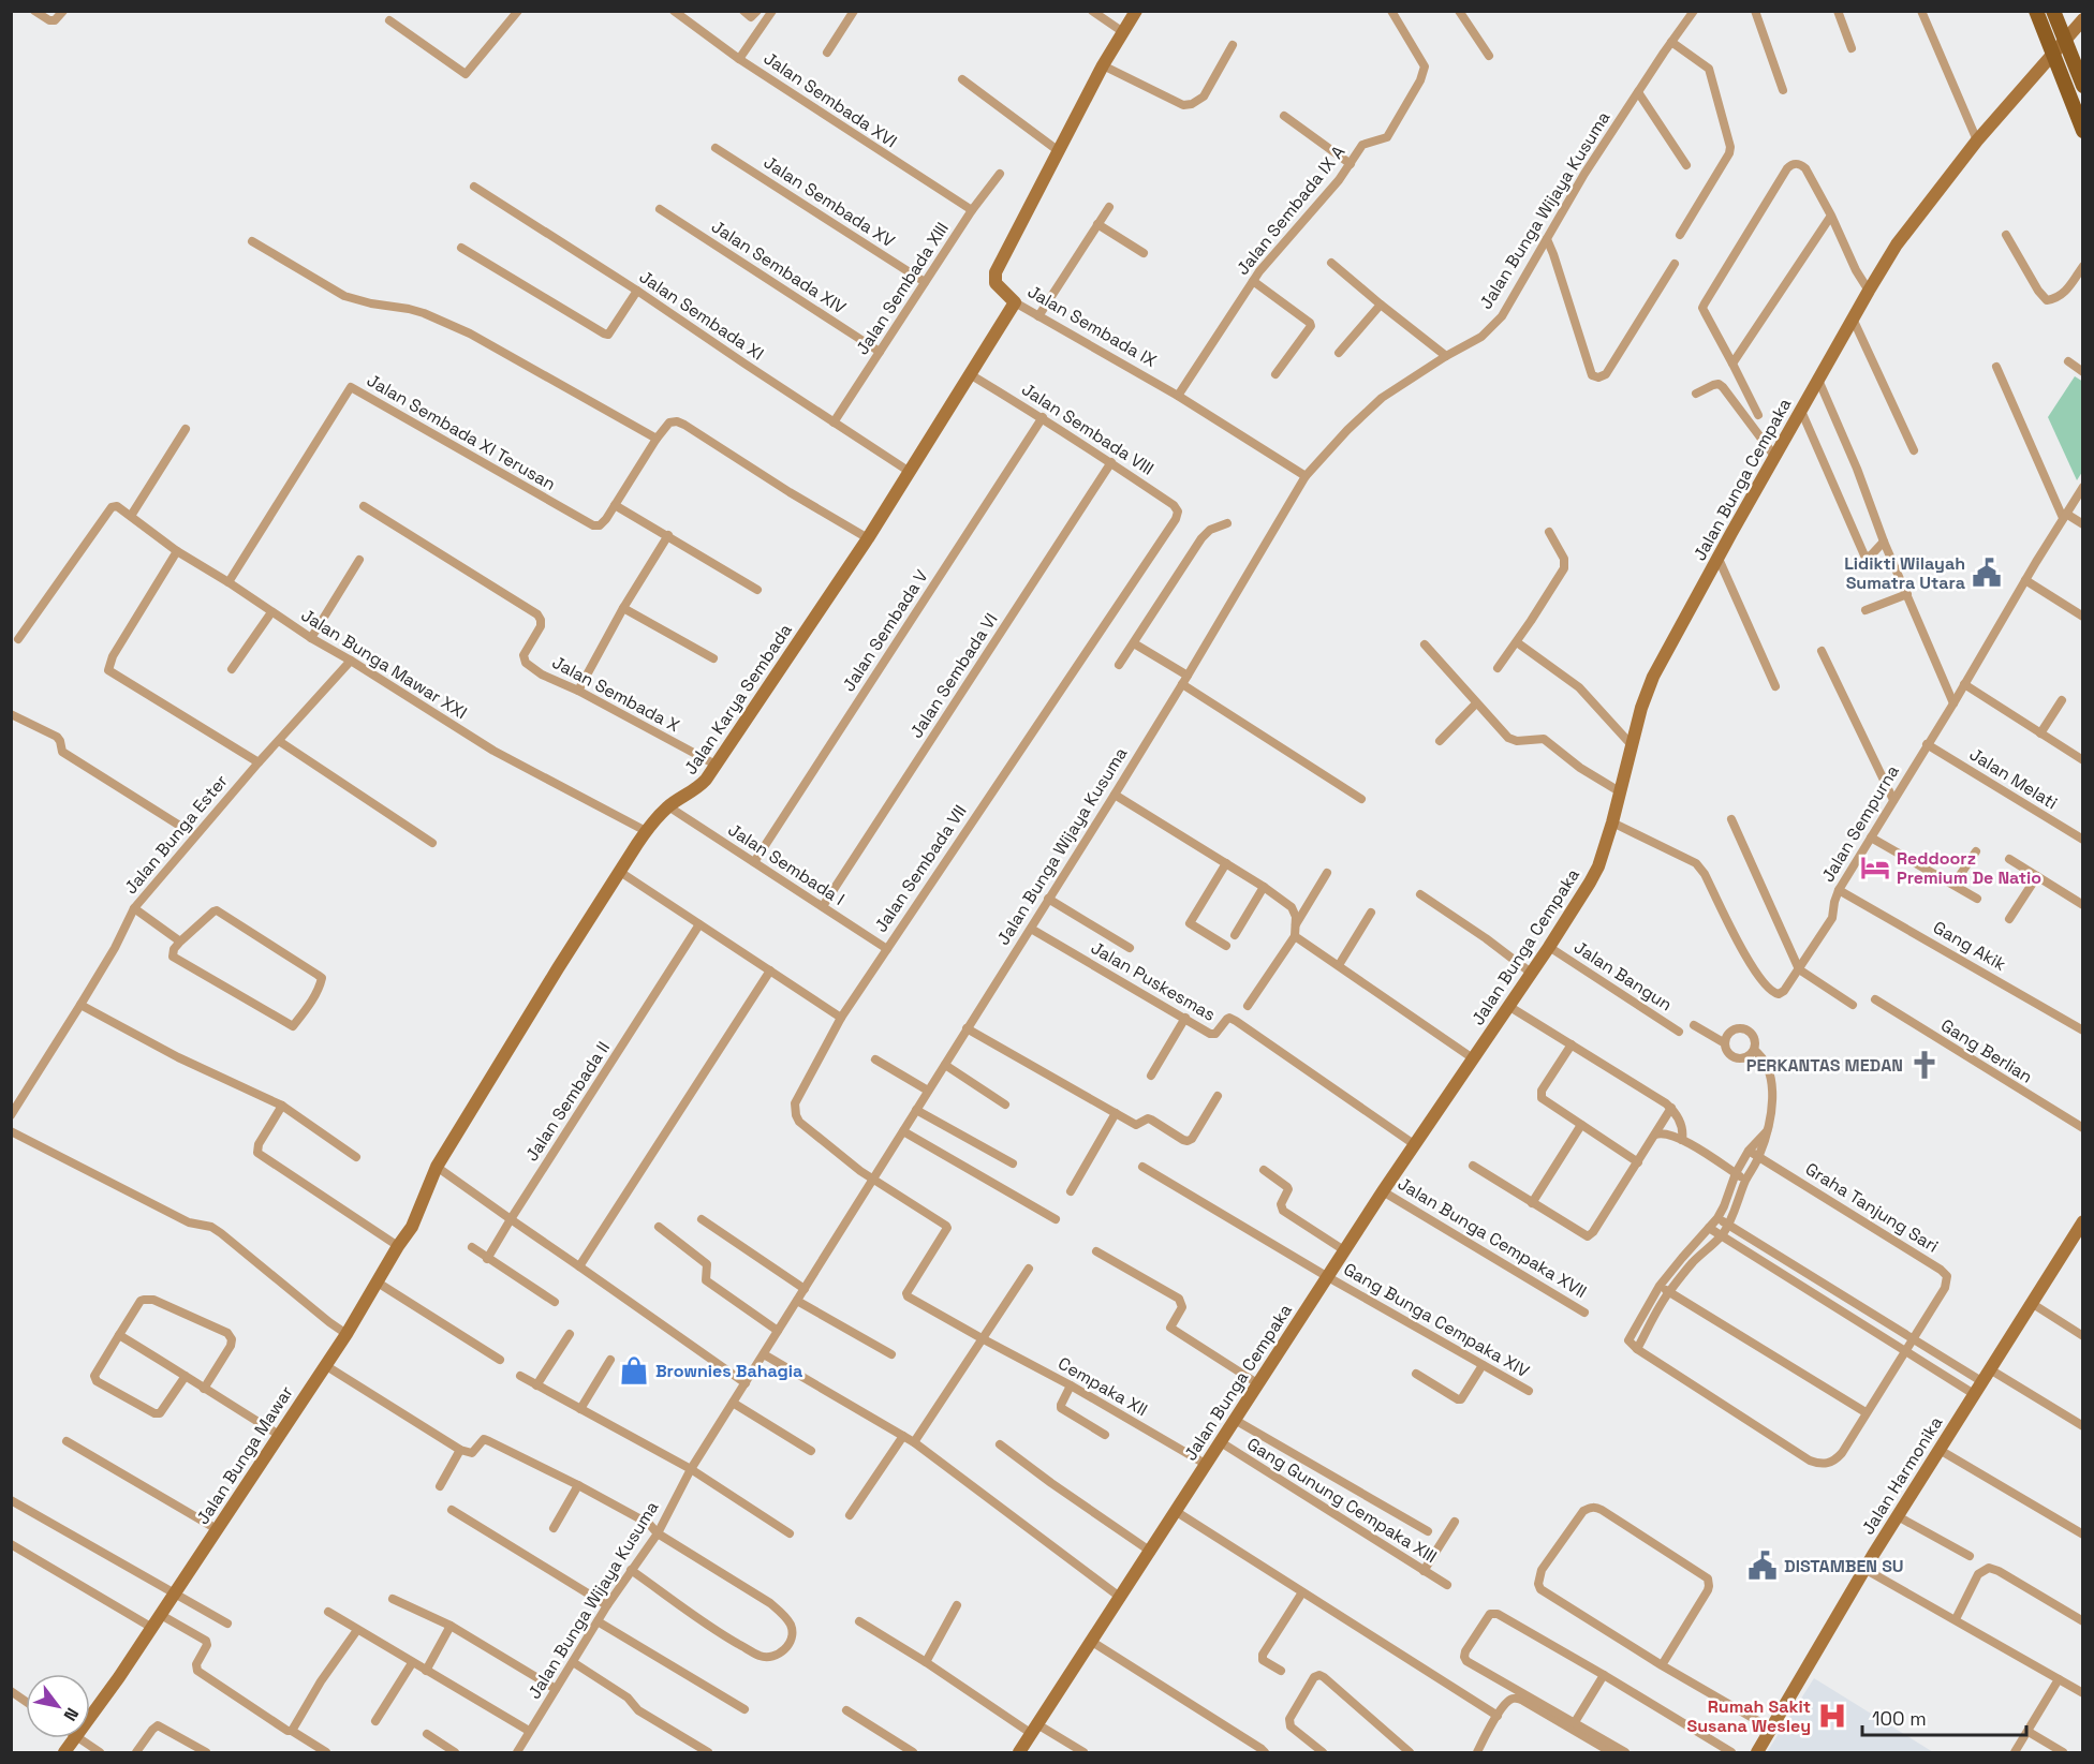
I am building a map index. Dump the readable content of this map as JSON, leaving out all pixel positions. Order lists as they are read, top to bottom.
{
  "streets": {
    "street": [
      "Jalan Sembada XVI",
      "Jalan Sembada XV",
      "Jalan Sembada IX A",
      "Jalan Bunga Wijaya Kusuma",
      "Jalan Sembada XIV",
      "Jalan Sembada XIII",
      "Jalan Sembada XI",
      "Jalan Sembada IX",
      "Jalan Sembada VIII",
      "Jalan Sembada XI Terusan",
      "Jalan Bunga Cempaka",
      "Jalan Sembada V",
      "Jalan Bunga Mawar XXI",
      "Jalan Sembada VI",
      "Jalan Sembada X",
      "Jalan Karya Sembada",
      "Jalan Melati",
      "Jalan Sempurna",
      "Jalan Bunga Ester",
      "Jalan Sembada I",
      "Jalan Sembada VII",
      "Gang Akik",
      "Jalan Bangun",
      "Jalan Puskesmas",
      "Gang Berlian",
      "Jalan Sembada II",
      "Graha Tanjung Sari",
      "Jalan Bunga Cempaka XVII",
      "Gang Bunga Cempaka XIV",
      "Cempaka XII",
      "Jalan Bunga Mawar",
      "Jalan Harmonika",
      "Gang Gunung Cempaka XIII"
    ]
  },
  "crossings": [
    ["Jalan Sembada XVI", "Jalan Sembada XIII"],
    ["Jalan Sembada XV", "Jalan Sembada XIII"],
    ["Jalan Sembada IX A", "Jalan Sembada IX"],
    ["Jalan Bunga Wijaya Kusuma", "Jalan Sembada IX"],
    ["Jalan Bunga Wijaya Kusuma", "Jalan Sembada VII"],
    ["Jalan Bunga Wijaya Kusuma", "Jalan Puskesmas"],
    ["Jalan Bunga Wijaya Kusuma", "Cempaka XII"],
    ["Jalan Sembada XIV", "Jalan Sembada XIII"],
    ["Jalan Sembada XIII", "Jalan Sembada XI"],
    ["Jalan Sembada XI", "Jalan Karya Sembada"],
    ["Jalan Sembada IX", "Jalan Karya Sembada"],
    ["Jalan Sembada VIII", "Jalan Sembada V"],
    ["Jalan Sembada VIII", "Jalan Sembada VI"],
    ["Jalan Sembada VIII", "Jalan Karya Sembada"],
    ["Jalan Sembada VIII", "Jalan Sembada VII"],
    ["Jalan Sembada XI Terusan", "Jalan Bunga Mawar XXI"],
    ["Jalan Bunga Cempaka", "Jalan Sempurna"],
    ["Jalan Bunga Cempaka", "Jalan Bangun"],
    ["Jalan Bunga Cempaka", "Jalan Puskesmas"],
    ["Jalan Bunga Cempaka", "Jalan Bunga Cempaka XVII"],
    ["Jalan Bunga Cempaka", "Gang Bunga Cempaka XIV"],
    ["Jalan Bunga Cempaka", "Cempaka XII"],
    ["Jalan Bunga Cempaka", "Gang Gunung Cempaka XIII"],
    ["Jalan Sembada V", "Jalan Sembada I"],
    ["Jalan Bunga Mawar XXI", "Jalan Karya Sembada"],
    ["Jalan Bunga Mawar XXI", "Jalan Bunga Ester"],
    ["Jalan Sembada VI", "Jalan Sembada I"],
    ["Jalan Sembada X", "Jalan Karya Sembada"],
    ["Jalan Karya Sembada", "Jalan Sembada I"],
    ["Jalan Karya Sembada", "Jalan Bunga Mawar"],
    ["Jalan Melati", "Jalan Sempurna"],
    ["Jalan Sempurna", "Gang Akik"],
    ["Jalan Sembada I", "Jalan Sembada VII"],
    ["Jalan Sembada VII", "Cempaka XII"]
  ],
  "places": {
    "public building": ["Lidikti Wilayah Sumatra Utara", "DISTAMBEN SU"],
    "hotel": ["Reddoorz Premium De Natio"],
    "church": ["PERKANTAS MEDAN"],
    "shop": ["Brownies Bahagia"],
    "hospital": ["Rumah Sakit Susana Wesley"]
  },
  "scale_bar": "100 m",
  "north": "bottom right"
}
